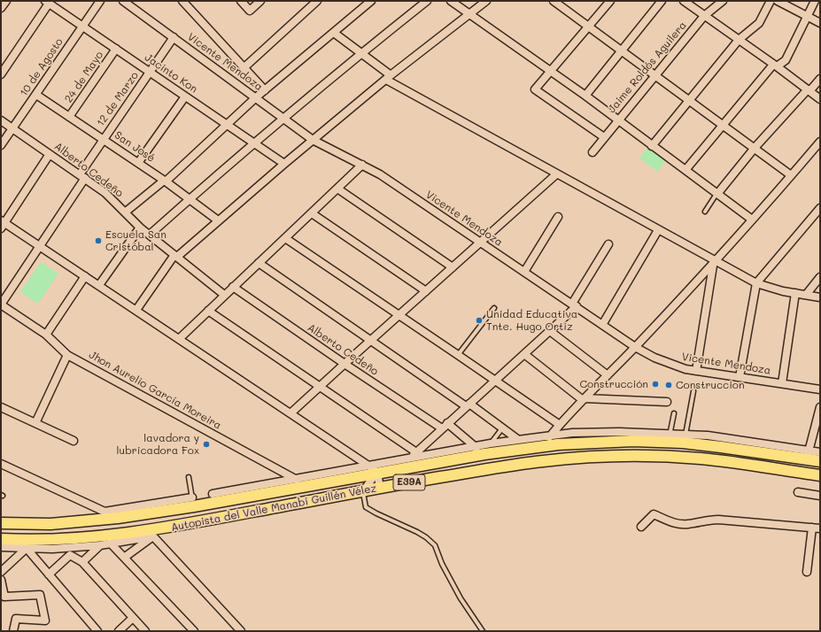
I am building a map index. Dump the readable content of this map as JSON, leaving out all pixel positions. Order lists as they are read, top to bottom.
{
  "streets": {
    "main road": ["E39A", "Autopista del Valle Manabí Guillén Vélez"],
    "street": [
      "Vicente Mendoza",
      "10 de Agosto",
      "Jaime Roldós Aguilera",
      "Jacinto Kon",
      "24 de Mayo",
      "12 de Marzo",
      "San José",
      "Alberto Cedeño",
      "Jhon Aurelio García Moreira"
    ]
  },
  "crossings": [
    ["Vicente Mendoza", "12 de Marzo"],
    ["10 de Agosto", "Jacinto Kon"],
    ["10 de Agosto", "San José"],
    ["10 de Agosto", "Alberto Cedeño"],
    ["Jacinto Kon", "24 de Mayo"],
    ["Jacinto Kon", "12 de Marzo"],
    ["24 de Mayo", "San José"],
    ["12 de Marzo", "San José"],
    ["12 de Marzo", "Alberto Cedeño"],
    ["12 de Marzo", "Jhon Aurelio García Moreira"],
    ["Alberto Cedeño", "Autopista del Valle Manabí Guillén Vélez"],
    ["Jhon Aurelio García Moreira", "Autopista del Valle Manabí Guillén Vélez"]
  ],
  "places": [
    "Escuela San Cristóbal",
    "Unidad Educativa Tnte. Hugo Ortíz",
    "Construcción",
    "Construccion",
    "lavadora y lubricadora Fox"
  ]
}
